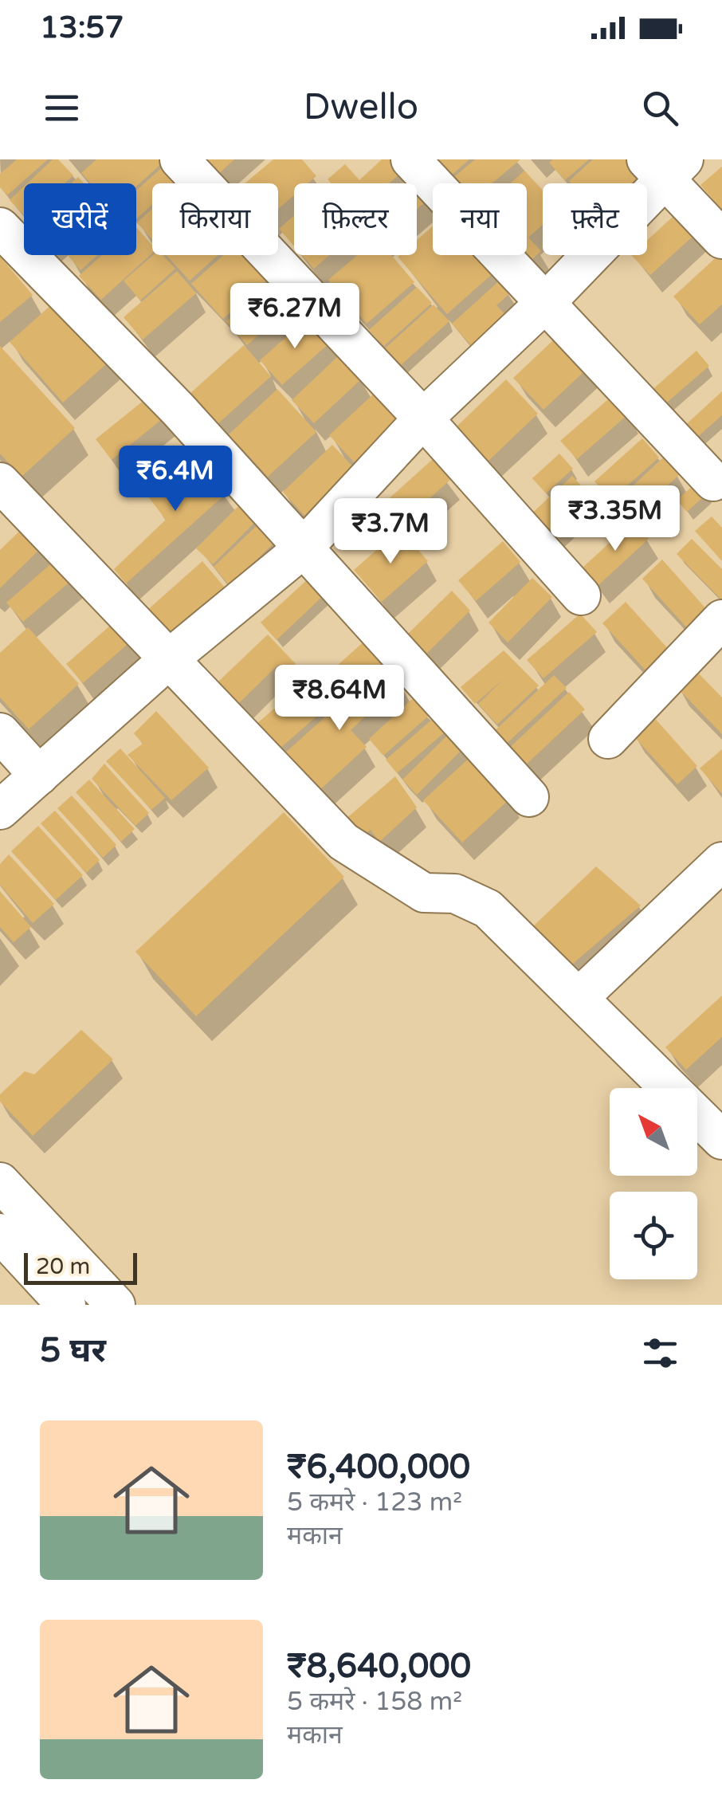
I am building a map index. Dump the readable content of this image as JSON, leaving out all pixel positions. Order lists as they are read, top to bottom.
{
  "scale_bar": "20 m",
  "north": "top left",
  "page": {
    "status": "13:57",
    "header": "Dwello",
    "chip": [
      "खरीदें",
      "किराया",
      "फ़िल्टर",
      "नया",
      "फ़्लैट"
    ],
    "price": [
      "₹6.27M",
      "₹6.4M",
      "₹3.35M",
      "₹3.7M",
      "₹8.64M"
    ],
    "scale": "20 m",
    "heading": "5 घर",
    "list": [
      {
        "name": "₹6,400,000",
        "note": "5 कमरे · 123 m² · मकान"
      },
      {
        "name": "₹8,640,000",
        "note": "5 कमरे · 158 m² · मकान"
      }
    ]
  }
}
